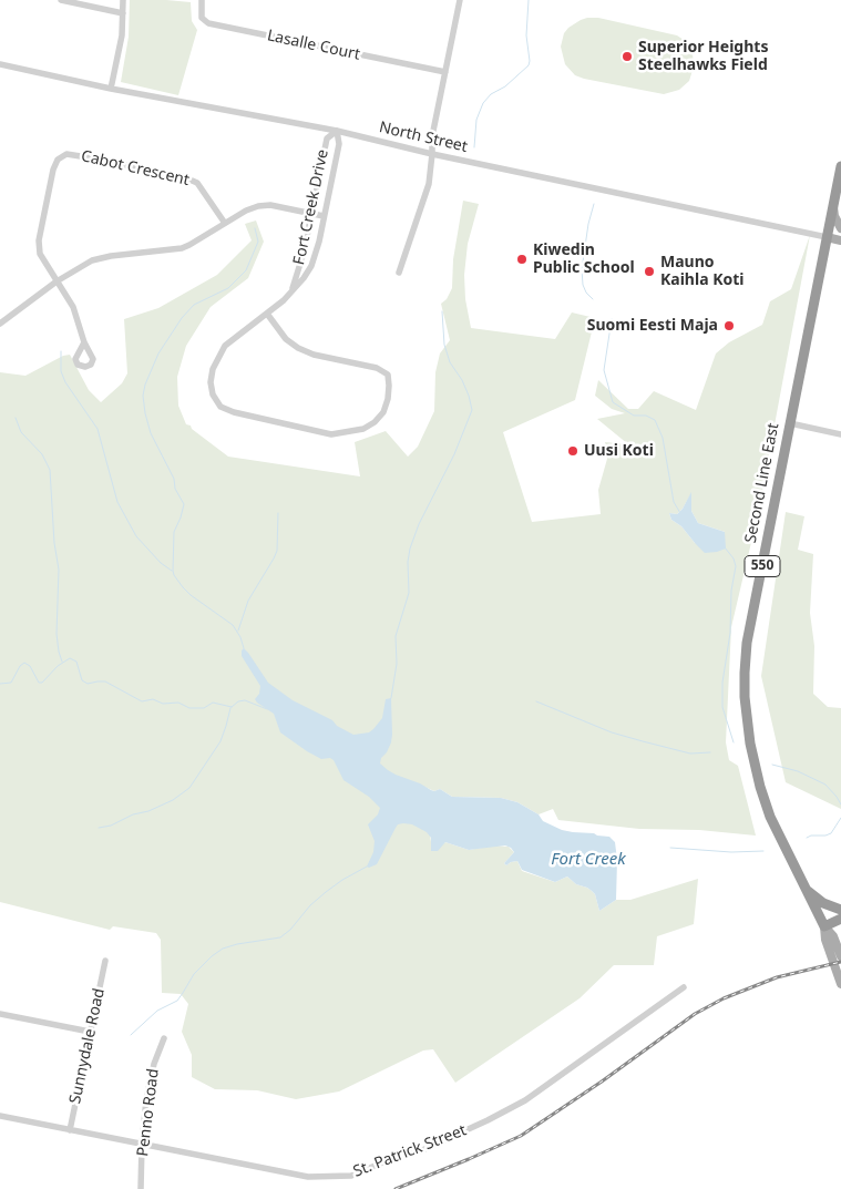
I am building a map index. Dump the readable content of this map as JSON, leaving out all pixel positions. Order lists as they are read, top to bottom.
{
  "streets": {
    "highway": ["Second Line East", "550"],
    "main road": ["North Street"],
    "street": [
      "Lasalle Court",
      "Cabot Crescent",
      "Fort Creek Drive",
      "Sunnydale Road",
      "Penno Road",
      "St. Patrick Street"
    ]
  },
  "crossings": [
    ["North Street", "Fort Creek Drive"],
    ["North Street", "Second Line East"],
    ["Sunnydale Road", "St. Patrick Street"],
    ["Penno Road", "St. Patrick Street"]
  ],
  "water": ["Fort Creek"],
  "places": [
    "Superior Heights Steelhawks Field",
    "Kiwedin Public School",
    "Mauno Kaihla Koti",
    "Suomi Eesti Maja",
    "Uusi Koti"
  ]
}
